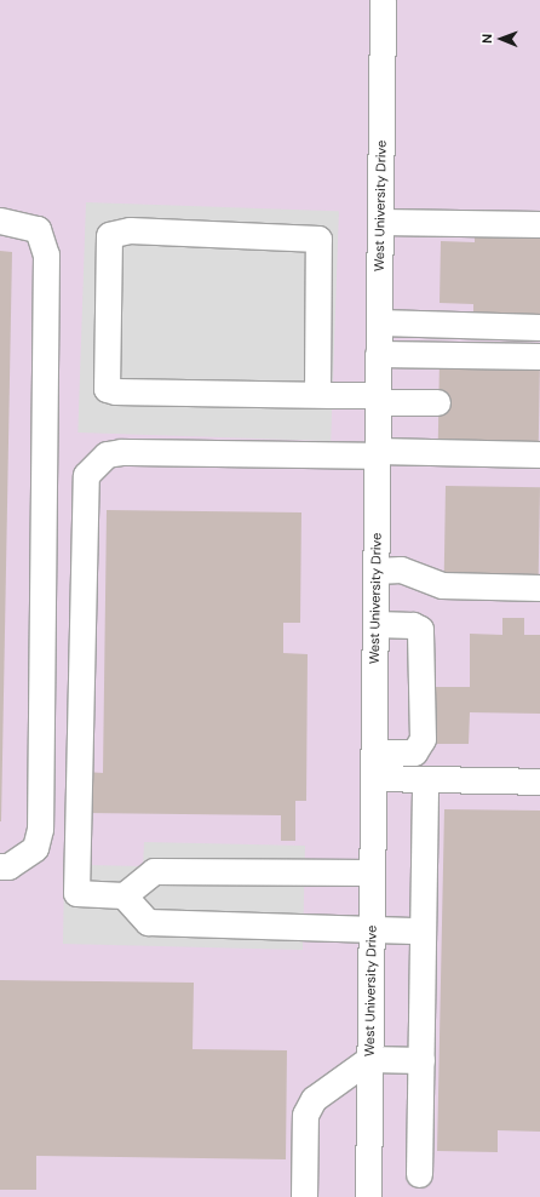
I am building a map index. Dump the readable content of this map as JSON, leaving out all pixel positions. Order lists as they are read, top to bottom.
{
  "streets": {
    "street": ["West University Drive"]
  },
  "north": "left"
}
